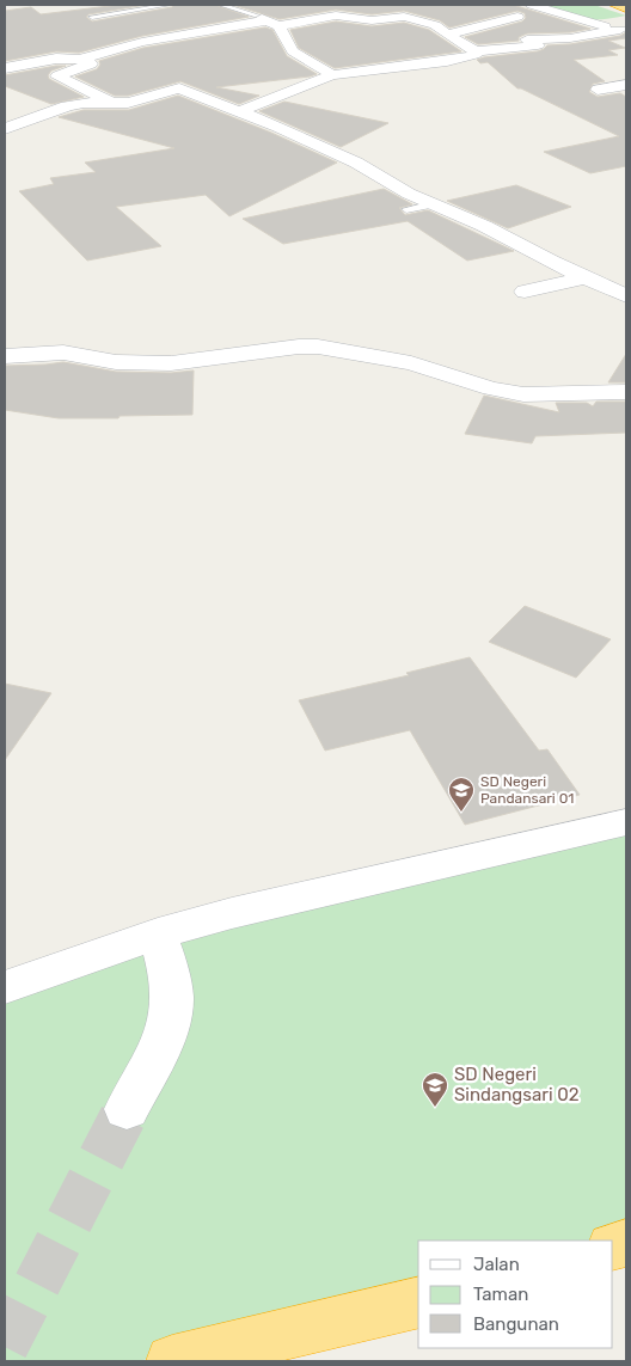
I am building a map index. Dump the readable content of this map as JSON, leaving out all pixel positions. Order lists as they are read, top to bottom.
{
  "places": {
    "school or university": ["SD Negeri Pandansari 01", "SD Negeri Sindangsari 02"]
  },
  "legend": ["Jalan", "Taman", "Bangunan"]
}
